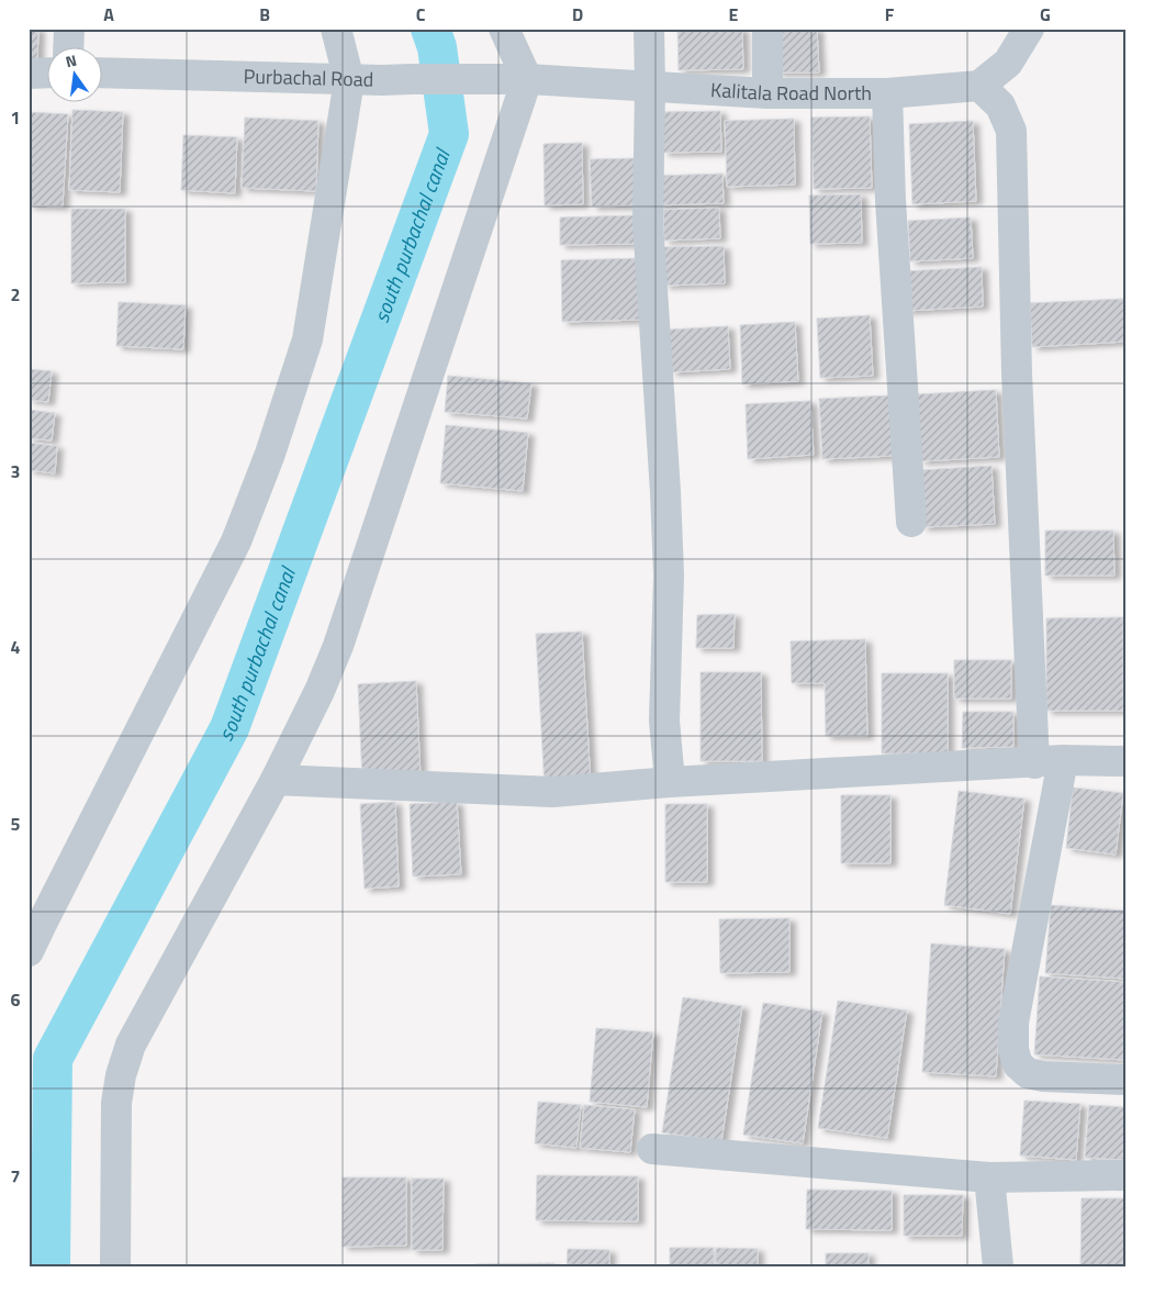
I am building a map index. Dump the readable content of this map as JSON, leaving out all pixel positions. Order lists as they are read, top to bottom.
{
  "streets": {
    "street": ["Purbachal Road", "Kalitala Road North"]
  },
  "crossings": [
    ["Purbachal Road", "Kalitala Road North"]
  ],
  "water": ["south purbachal canal"],
  "north": "top",
  "grid": {
    "columns": [
      "A",
      "B",
      "C",
      "D",
      "E",
      "F",
      "G"
    ],
    "rows": [
      "1",
      "2",
      "3",
      "4",
      "5",
      "6",
      "7"
    ]
  }
}
